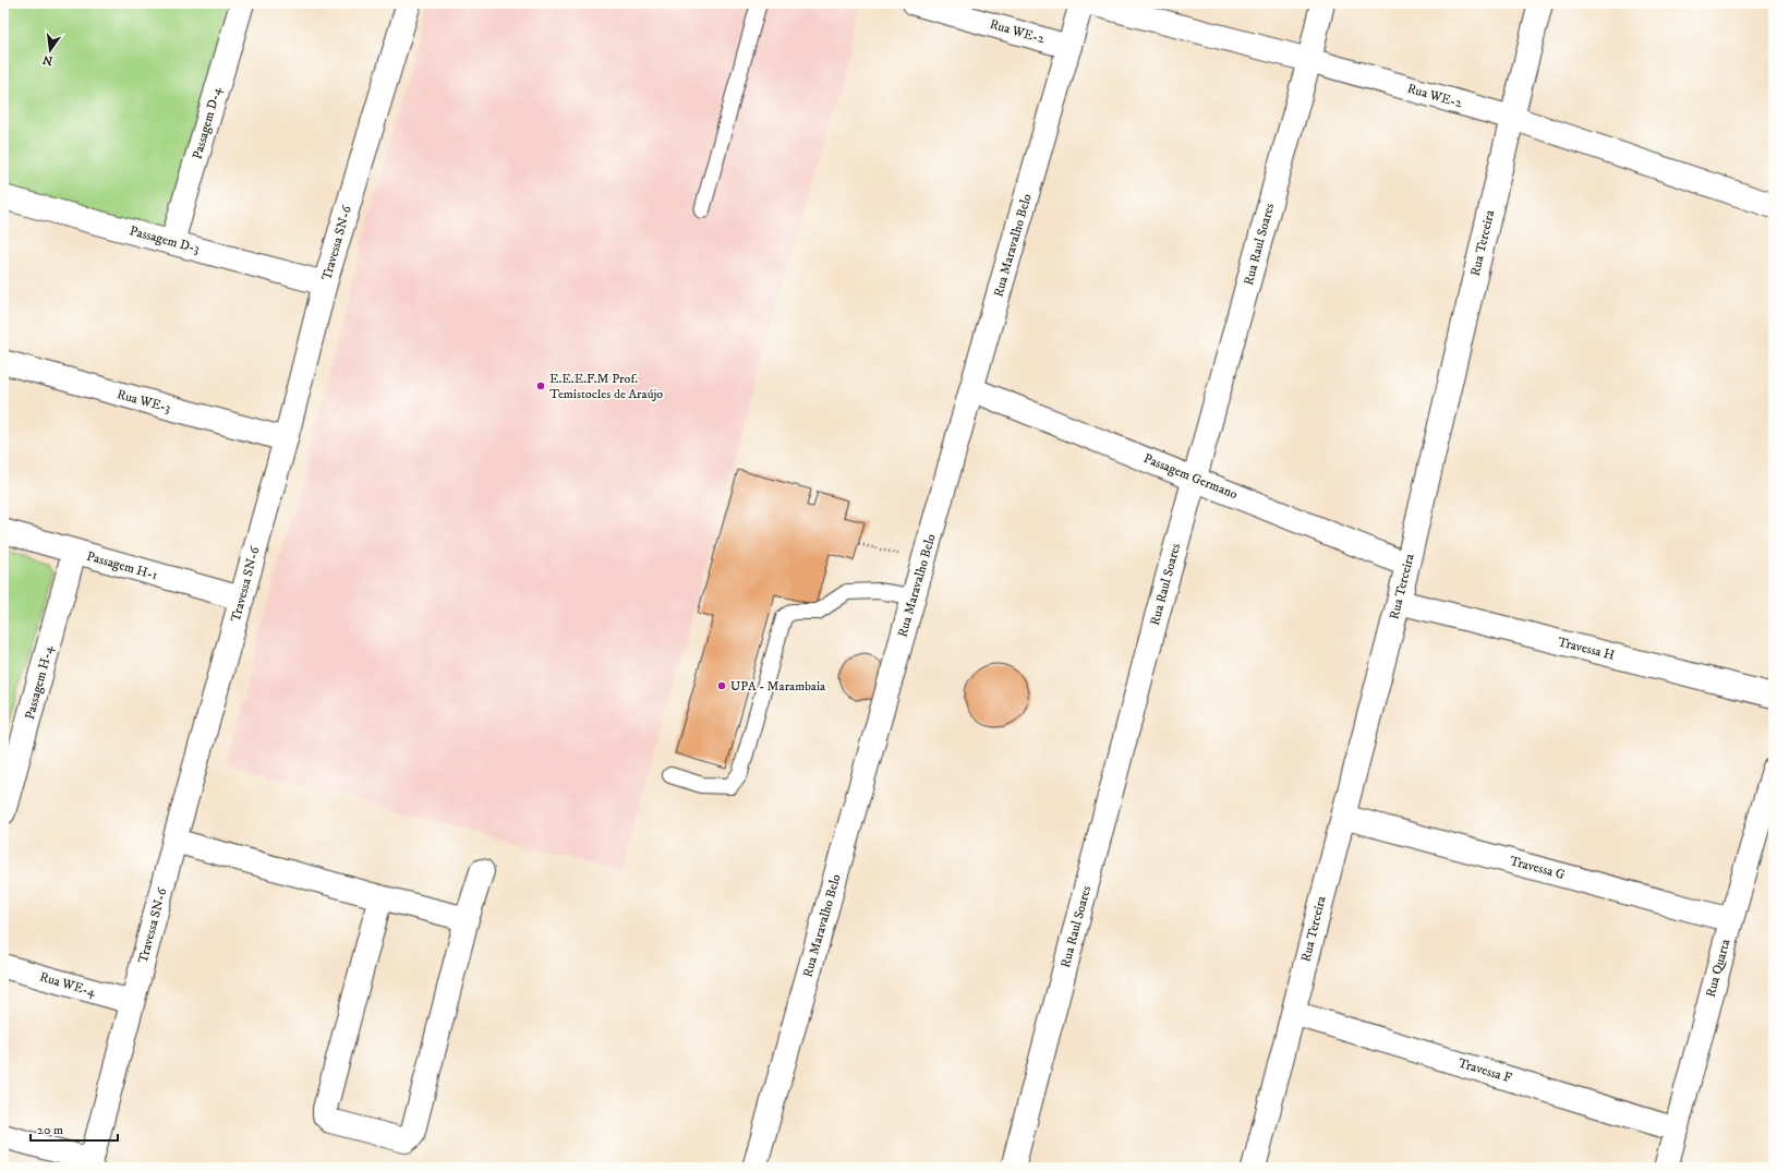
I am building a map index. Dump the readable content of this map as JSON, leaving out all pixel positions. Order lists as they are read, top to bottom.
{
  "streets": {
    "street": [
      "Rua WE-2",
      "Passagem D-4",
      "Passagem D-3",
      "Travessa SN-6",
      "Rua Terceira",
      "Rua Raul Soares",
      "Rua Maravalho Belo",
      "Rua WE-3",
      "Passagem Germano",
      "Passagem H-1",
      "Travessa H",
      "Passagem H-4",
      "Travessa G",
      "Rua Quarta",
      "Rua WE-4",
      "Travessa F"
    ]
  },
  "crossings": [
    ["Rua WE-2", "Rua Terceira"],
    ["Rua WE-2", "Rua Raul Soares"],
    ["Rua WE-2", "Rua Maravalho Belo"],
    ["Passagem D-4", "Passagem D-3"],
    ["Passagem D-3", "Travessa SN-6"],
    ["Travessa SN-6", "Rua WE-3"],
    ["Travessa SN-6", "Passagem H-1"],
    ["Travessa SN-6", "Rua WE-4"],
    ["Rua Terceira", "Passagem Germano"],
    ["Rua Terceira", "Travessa H"],
    ["Rua Terceira", "Travessa G"],
    ["Rua Terceira", "Travessa F"],
    ["Rua Raul Soares", "Passagem Germano"],
    ["Rua Maravalho Belo", "Passagem Germano"],
    ["Passagem H-1", "Passagem H-4"],
    ["Travessa G", "Rua Quarta"],
    ["Rua Quarta", "Travessa F"]
  ],
  "places": ["E.E.E.F.M Prof. Temistocles de Araújo", "UPA - Marambaia"],
  "scale_bar": "20 m",
  "north": "bottom"
}
